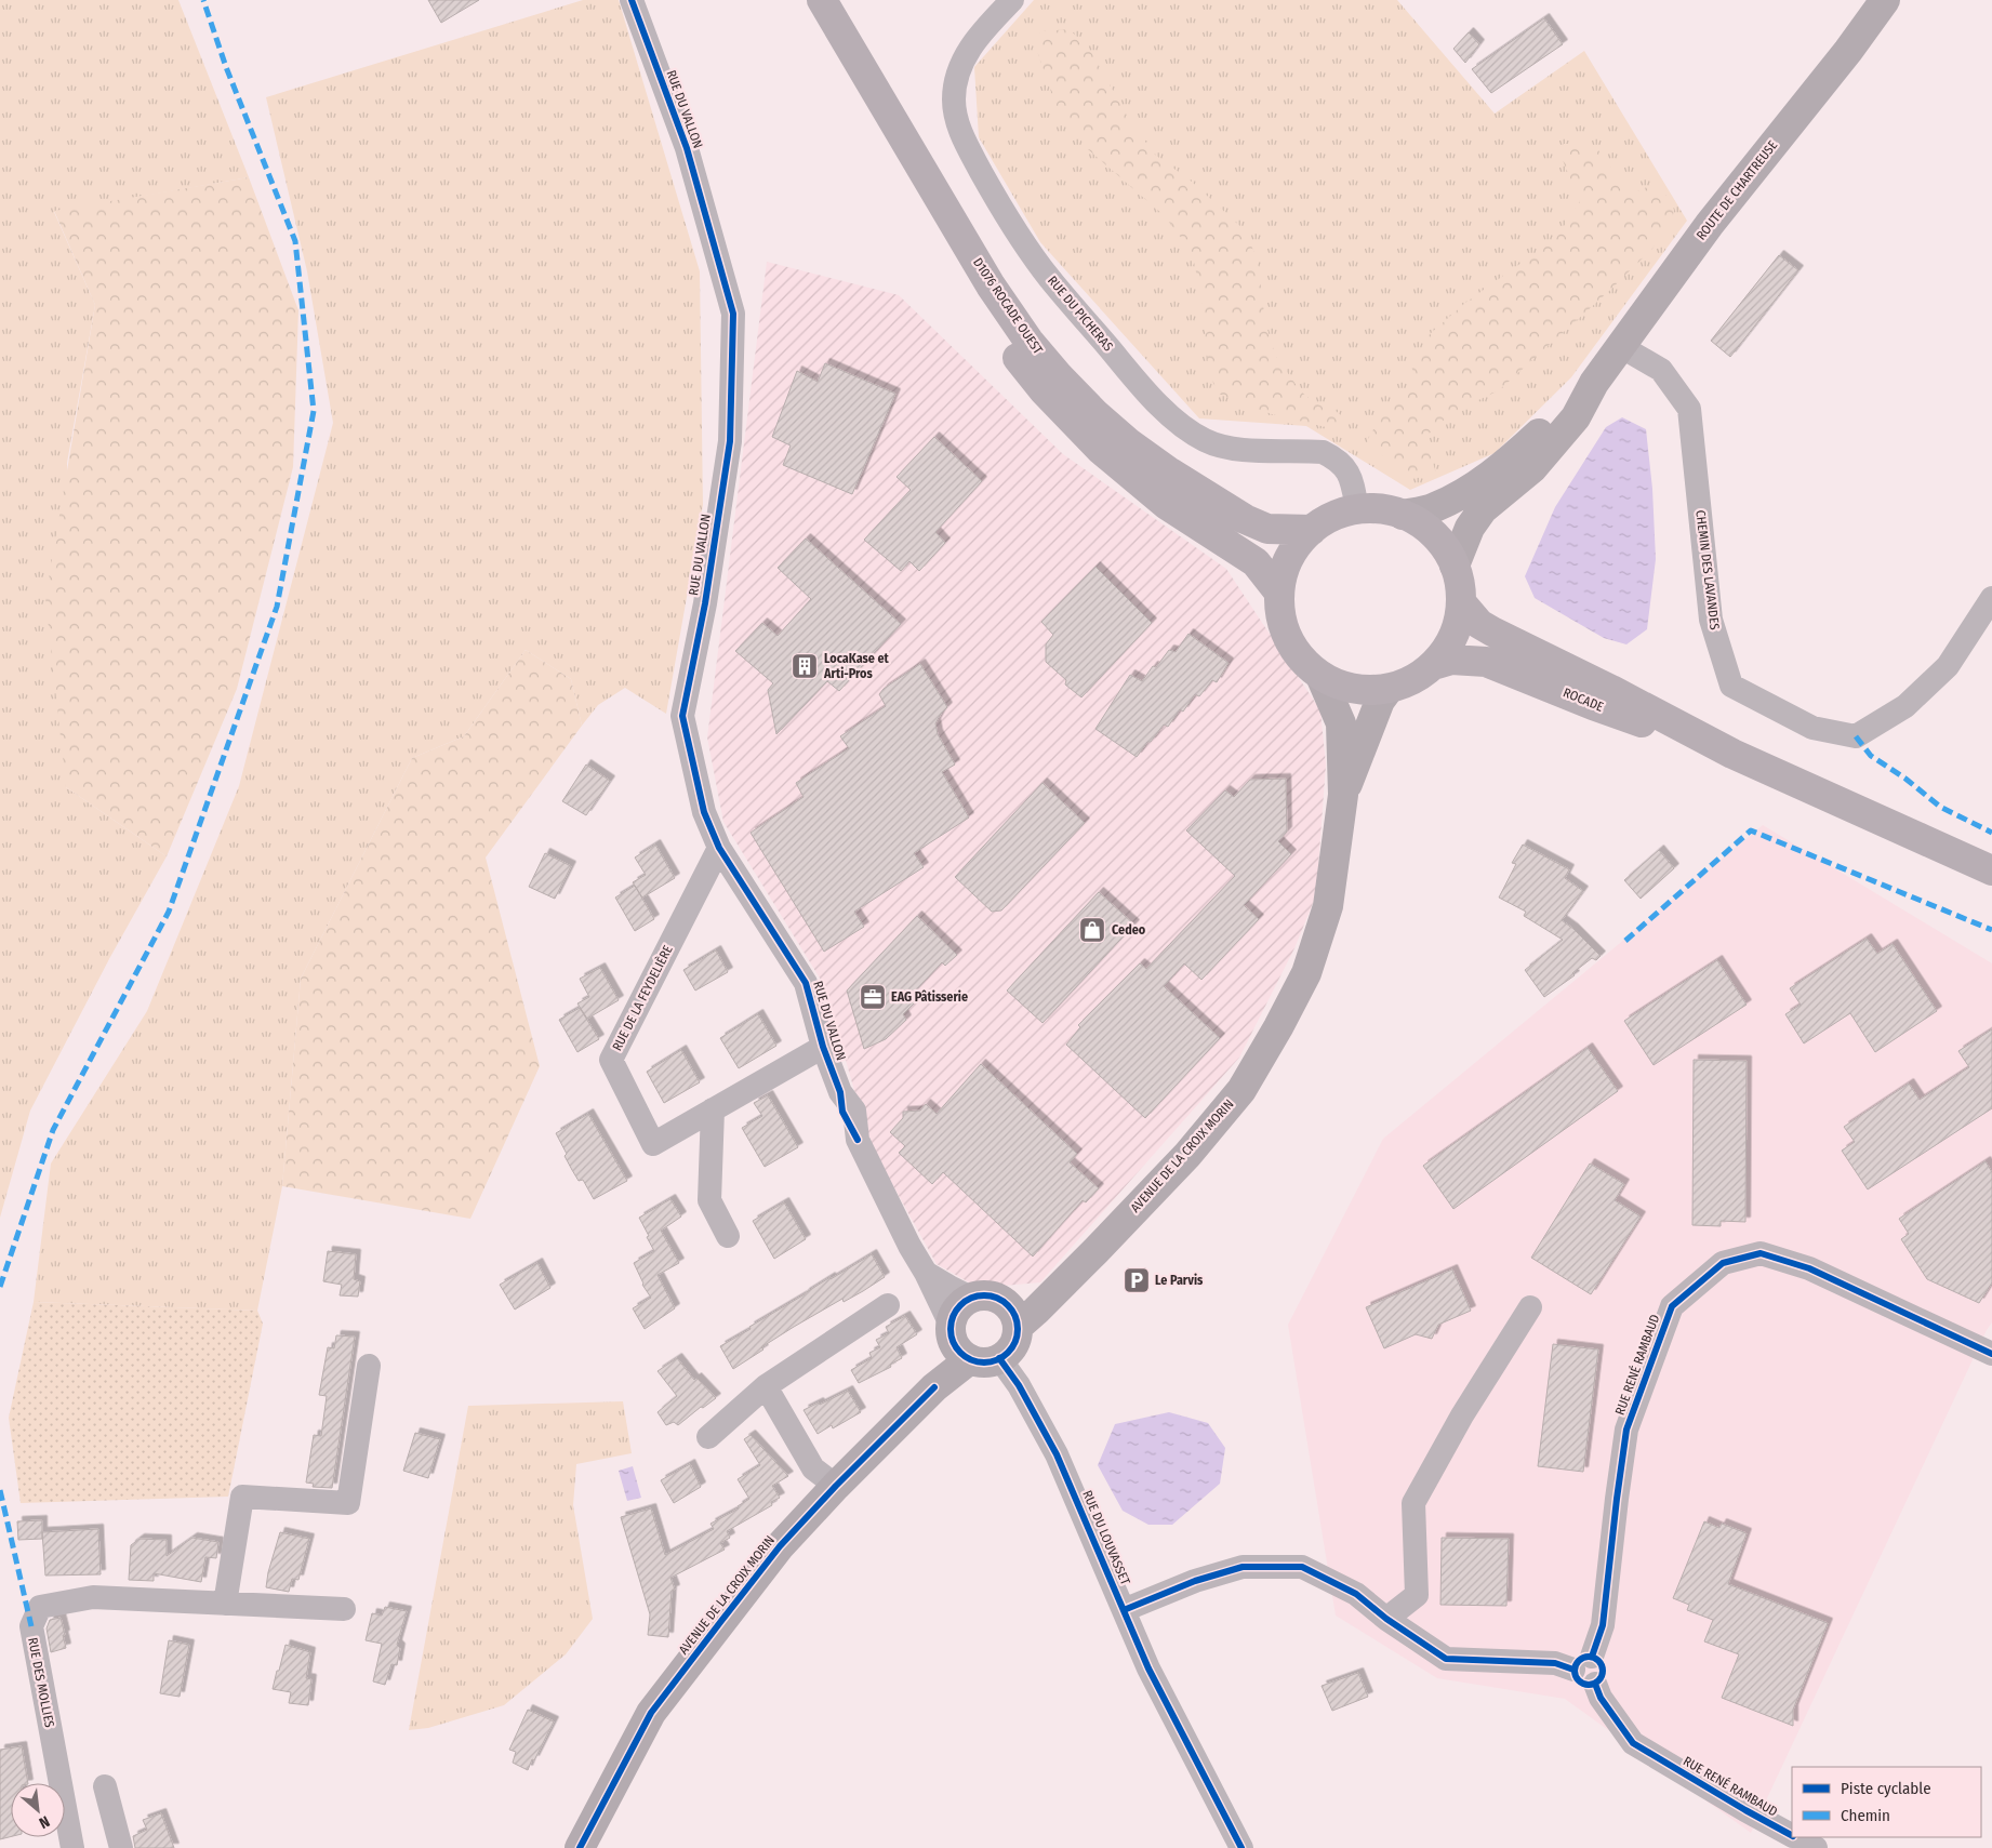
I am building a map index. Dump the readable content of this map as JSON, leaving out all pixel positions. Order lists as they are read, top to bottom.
{
  "streets": {
    "main road": [
      "ROUTE DE CHARTREUSE",
      "D1076 ROCADE OUEST",
      "ROCADE",
      "AVENUE DE LA CROIX MORIN"
    ],
    "street": [
      "RUE DU VALLON",
      "RUE DU PICHERAS",
      "CHEMIN DES LAVANDES",
      "RUE DE LA FEYDELIÈRE",
      "RUE RENÉ RAMBAUD",
      "RUE DU LOUVASSET",
      "RUE DES MOLLIES"
    ]
  },
  "crossings": [
    ["RUE DU VALLON", "RUE DE LA FEYDELIÈRE"],
    ["RUE DU VALLON", "AVENUE DE LA CROIX MORIN"],
    ["RUE DU VALLON", "RUE DU LOUVASSET"],
    ["ROUTE DE CHARTREUSE", "D1076 ROCADE OUEST"],
    ["ROUTE DE CHARTREUSE", "RUE DU PICHERAS"],
    ["ROUTE DE CHARTREUSE", "CHEMIN DES LAVANDES"],
    ["ROUTE DE CHARTREUSE", "ROCADE"],
    ["ROUTE DE CHARTREUSE", "AVENUE DE LA CROIX MORIN"],
    ["D1076 ROCADE OUEST", "RUE DU PICHERAS"],
    ["D1076 ROCADE OUEST", "ROCADE"],
    ["D1076 ROCADE OUEST", "AVENUE DE LA CROIX MORIN"],
    ["RUE DU PICHERAS", "ROCADE"],
    ["RUE DU PICHERAS", "AVENUE DE LA CROIX MORIN"],
    ["ROCADE", "AVENUE DE LA CROIX MORIN"],
    ["AVENUE DE LA CROIX MORIN", "RUE DU LOUVASSET"]
  ],
  "places": {
    "building": ["LocaKase et Arti-Pros"],
    "shop": ["Cedeo"],
    "office": ["EAG Pâtisserie"],
    "parking": ["Le Parvis"]
  },
  "legend": ["Piste cyclable", "Chemin"],
  "north": "bottom right"
}
